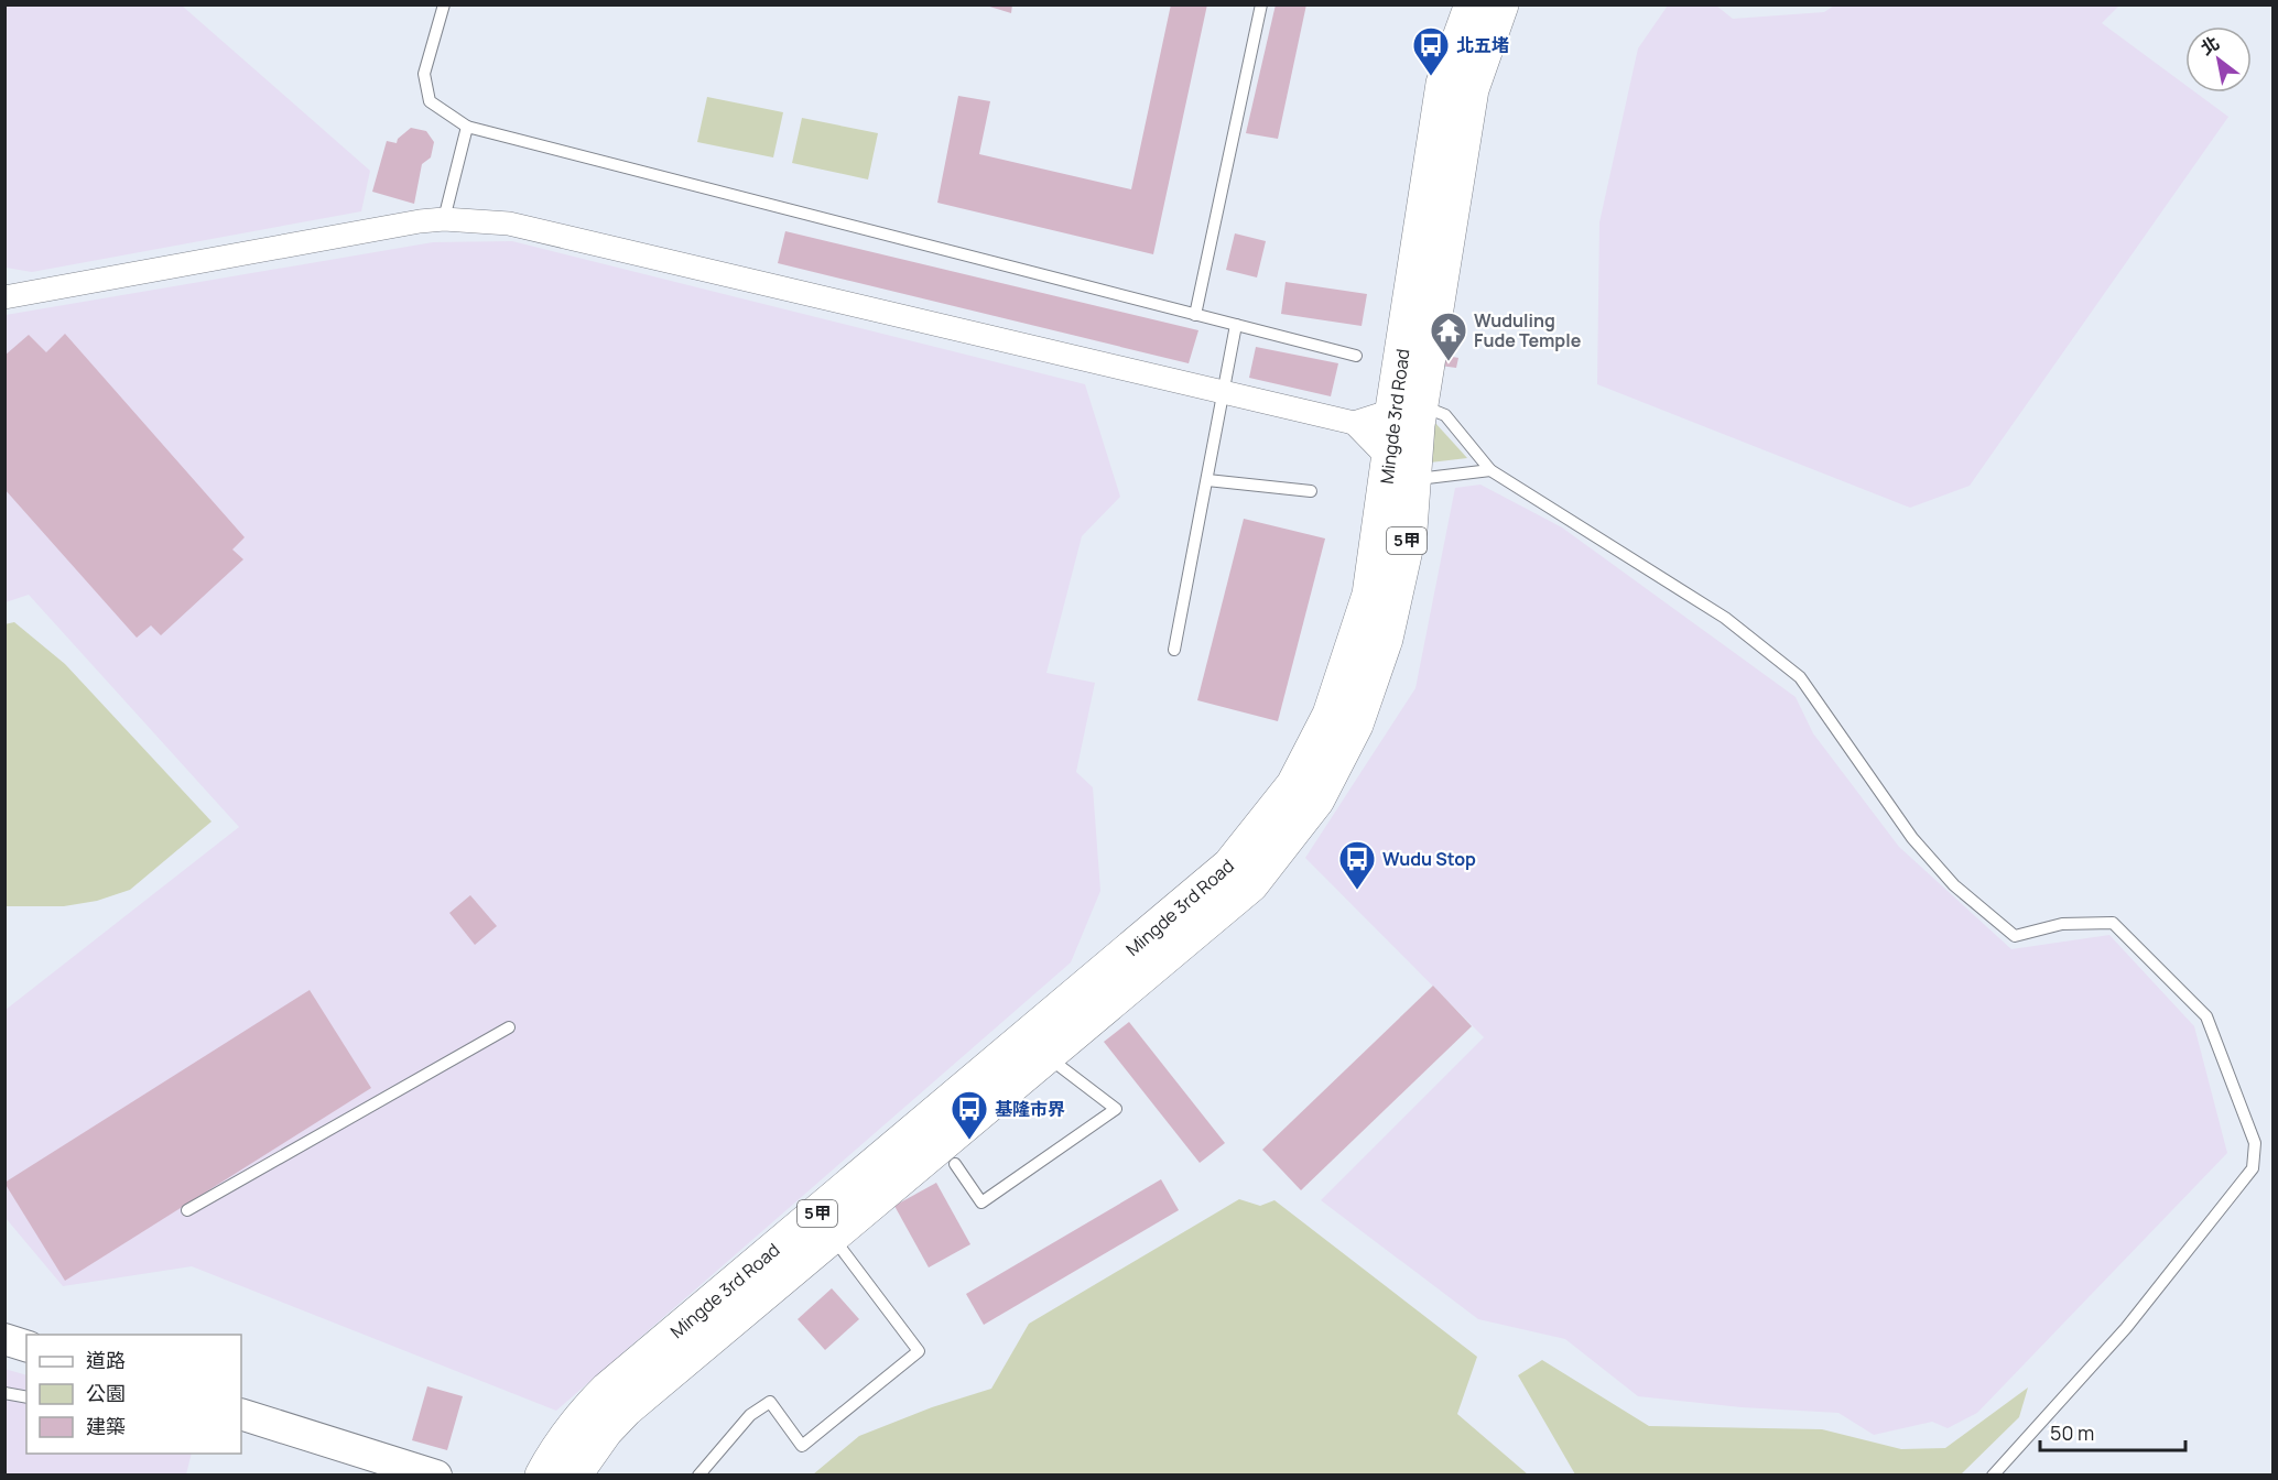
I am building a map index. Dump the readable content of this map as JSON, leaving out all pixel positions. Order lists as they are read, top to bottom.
{
  "streets": {
    "main road": ["Mingde 3rd Road", "5甲"]
  },
  "places": {
    "bus stop": ["北五堵", "Wudu Stop", "基隆市界"],
    "temple": ["Wuduling Fude Temple"]
  },
  "legend": ["道路", "公園", "建築"],
  "scale_bar": "50 m",
  "north": "top left"
}
